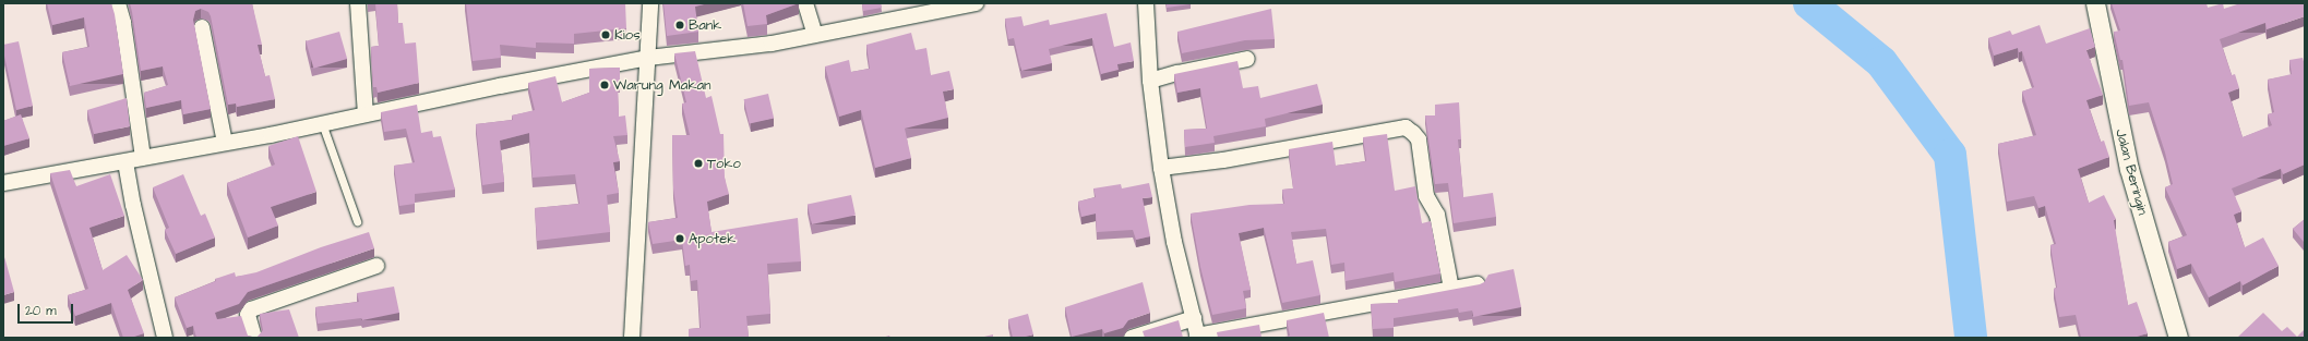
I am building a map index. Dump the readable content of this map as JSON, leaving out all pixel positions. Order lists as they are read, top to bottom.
{
  "streets": {
    "street": ["Jalan Beringin"]
  },
  "places": [
    "Bank",
    "Kios",
    "Warung Makan",
    "Toko",
    "Apotek"
  ],
  "scale_bar": "20 m"
}
